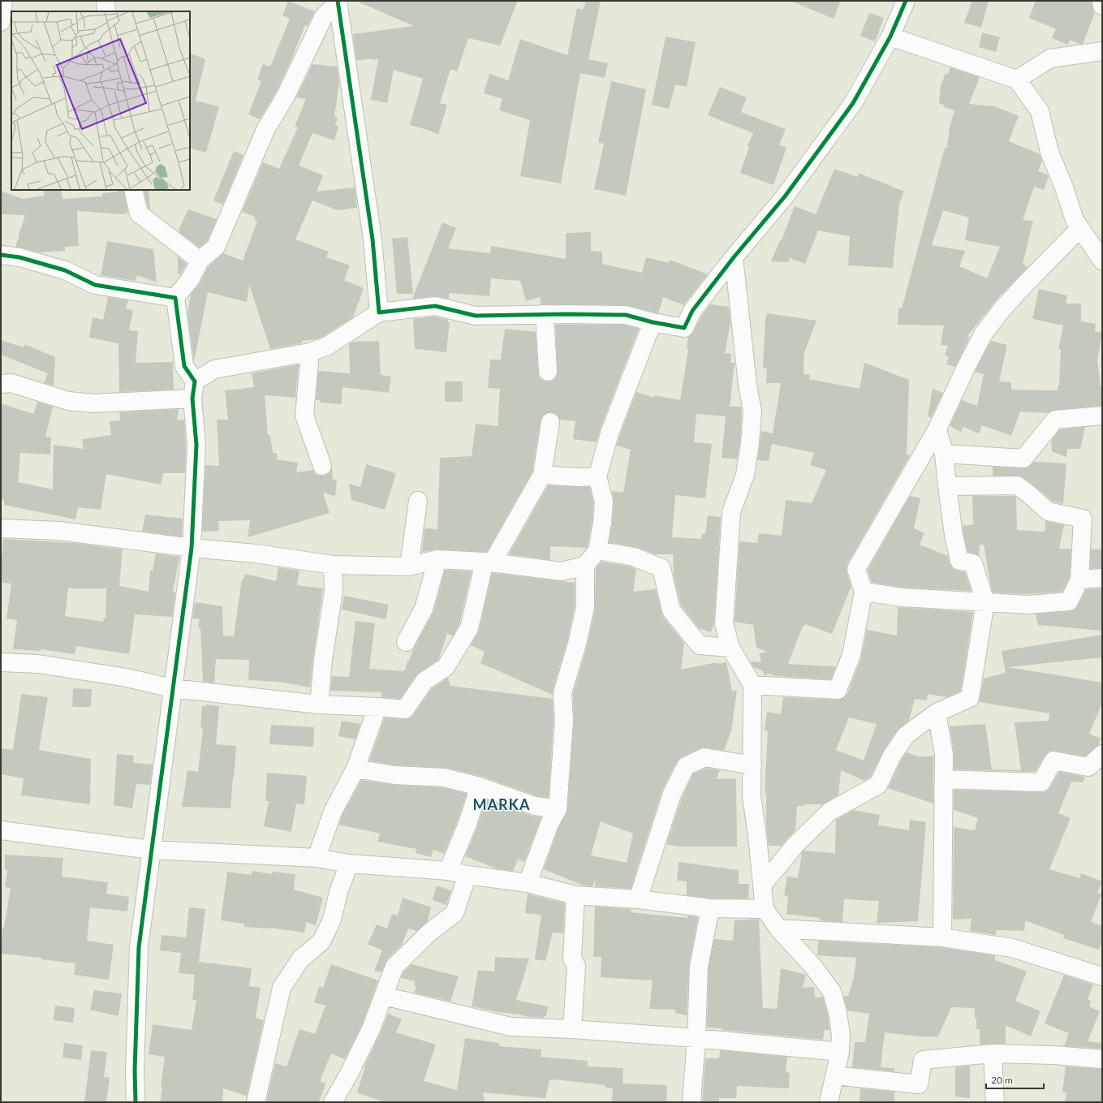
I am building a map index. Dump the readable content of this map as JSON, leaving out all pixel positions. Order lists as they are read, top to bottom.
{
  "districts": ["MARKA"],
  "scale_bar": "20 m"
}
